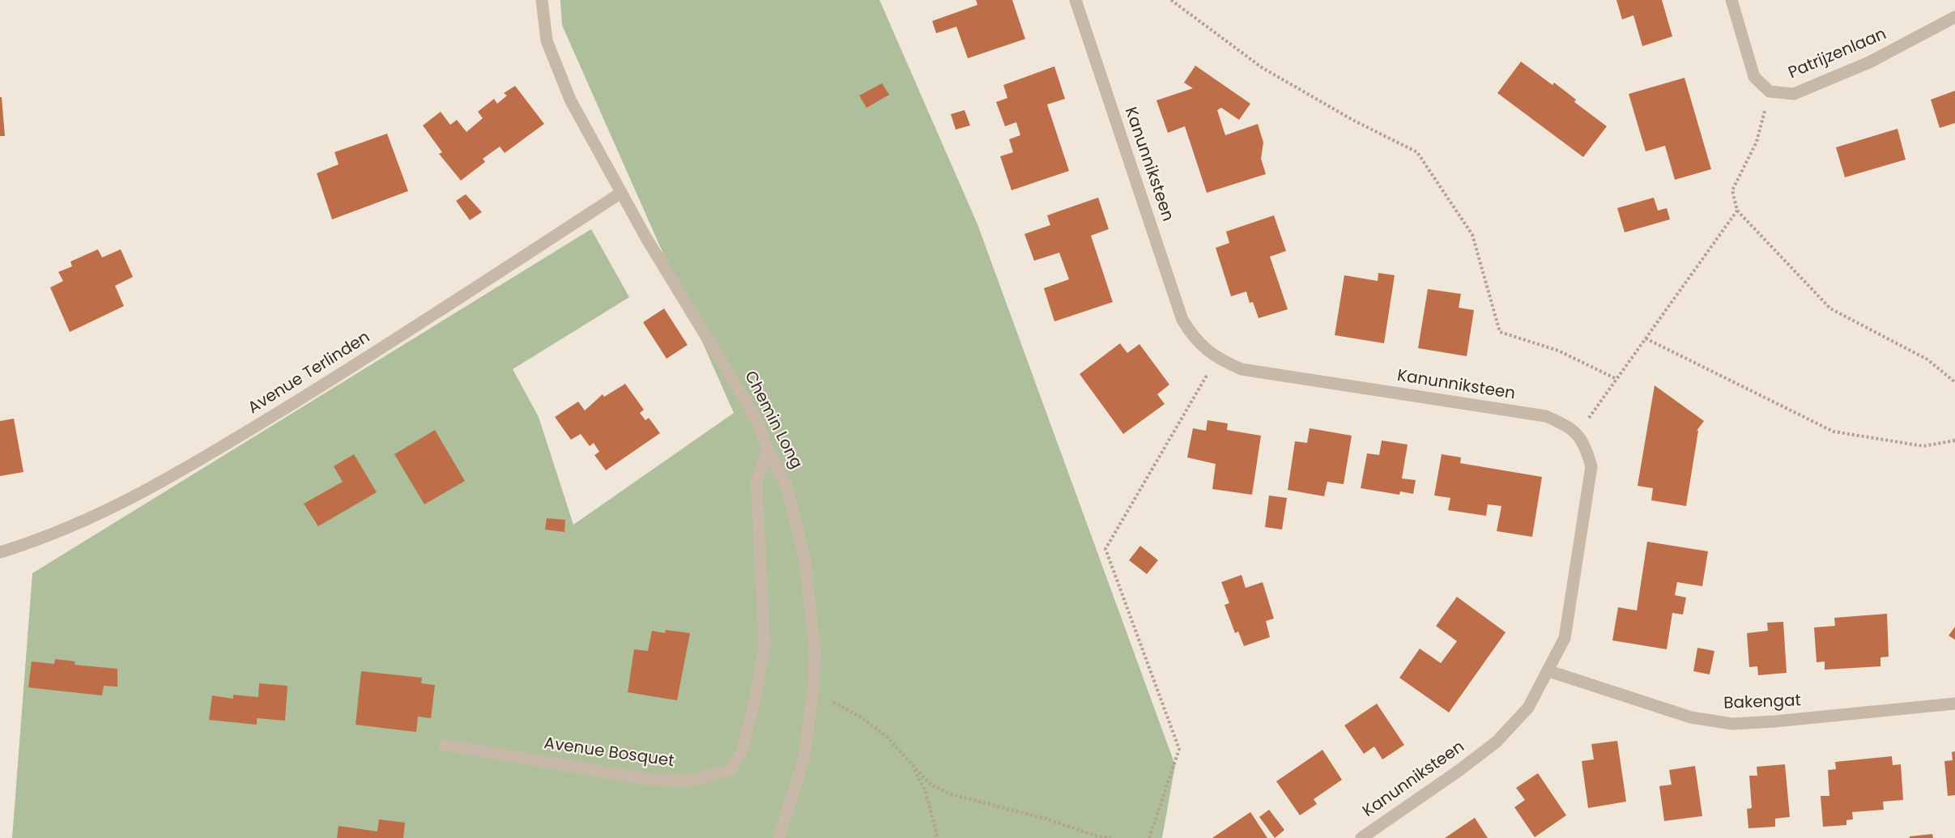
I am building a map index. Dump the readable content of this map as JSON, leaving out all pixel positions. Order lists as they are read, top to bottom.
{
  "streets": {
    "street": [
      "Patrijzenlaan",
      "Kanunniksteen",
      "Avenue Terlinden",
      "Chemin Long",
      "Bakengat",
      "Avenue Bosquet"
    ]
  },
  "crossings": [
    ["Kanunniksteen", "Bakengat"],
    ["Avenue Terlinden", "Chemin Long"],
    ["Chemin Long", "Avenue Bosquet"]
  ]
}
